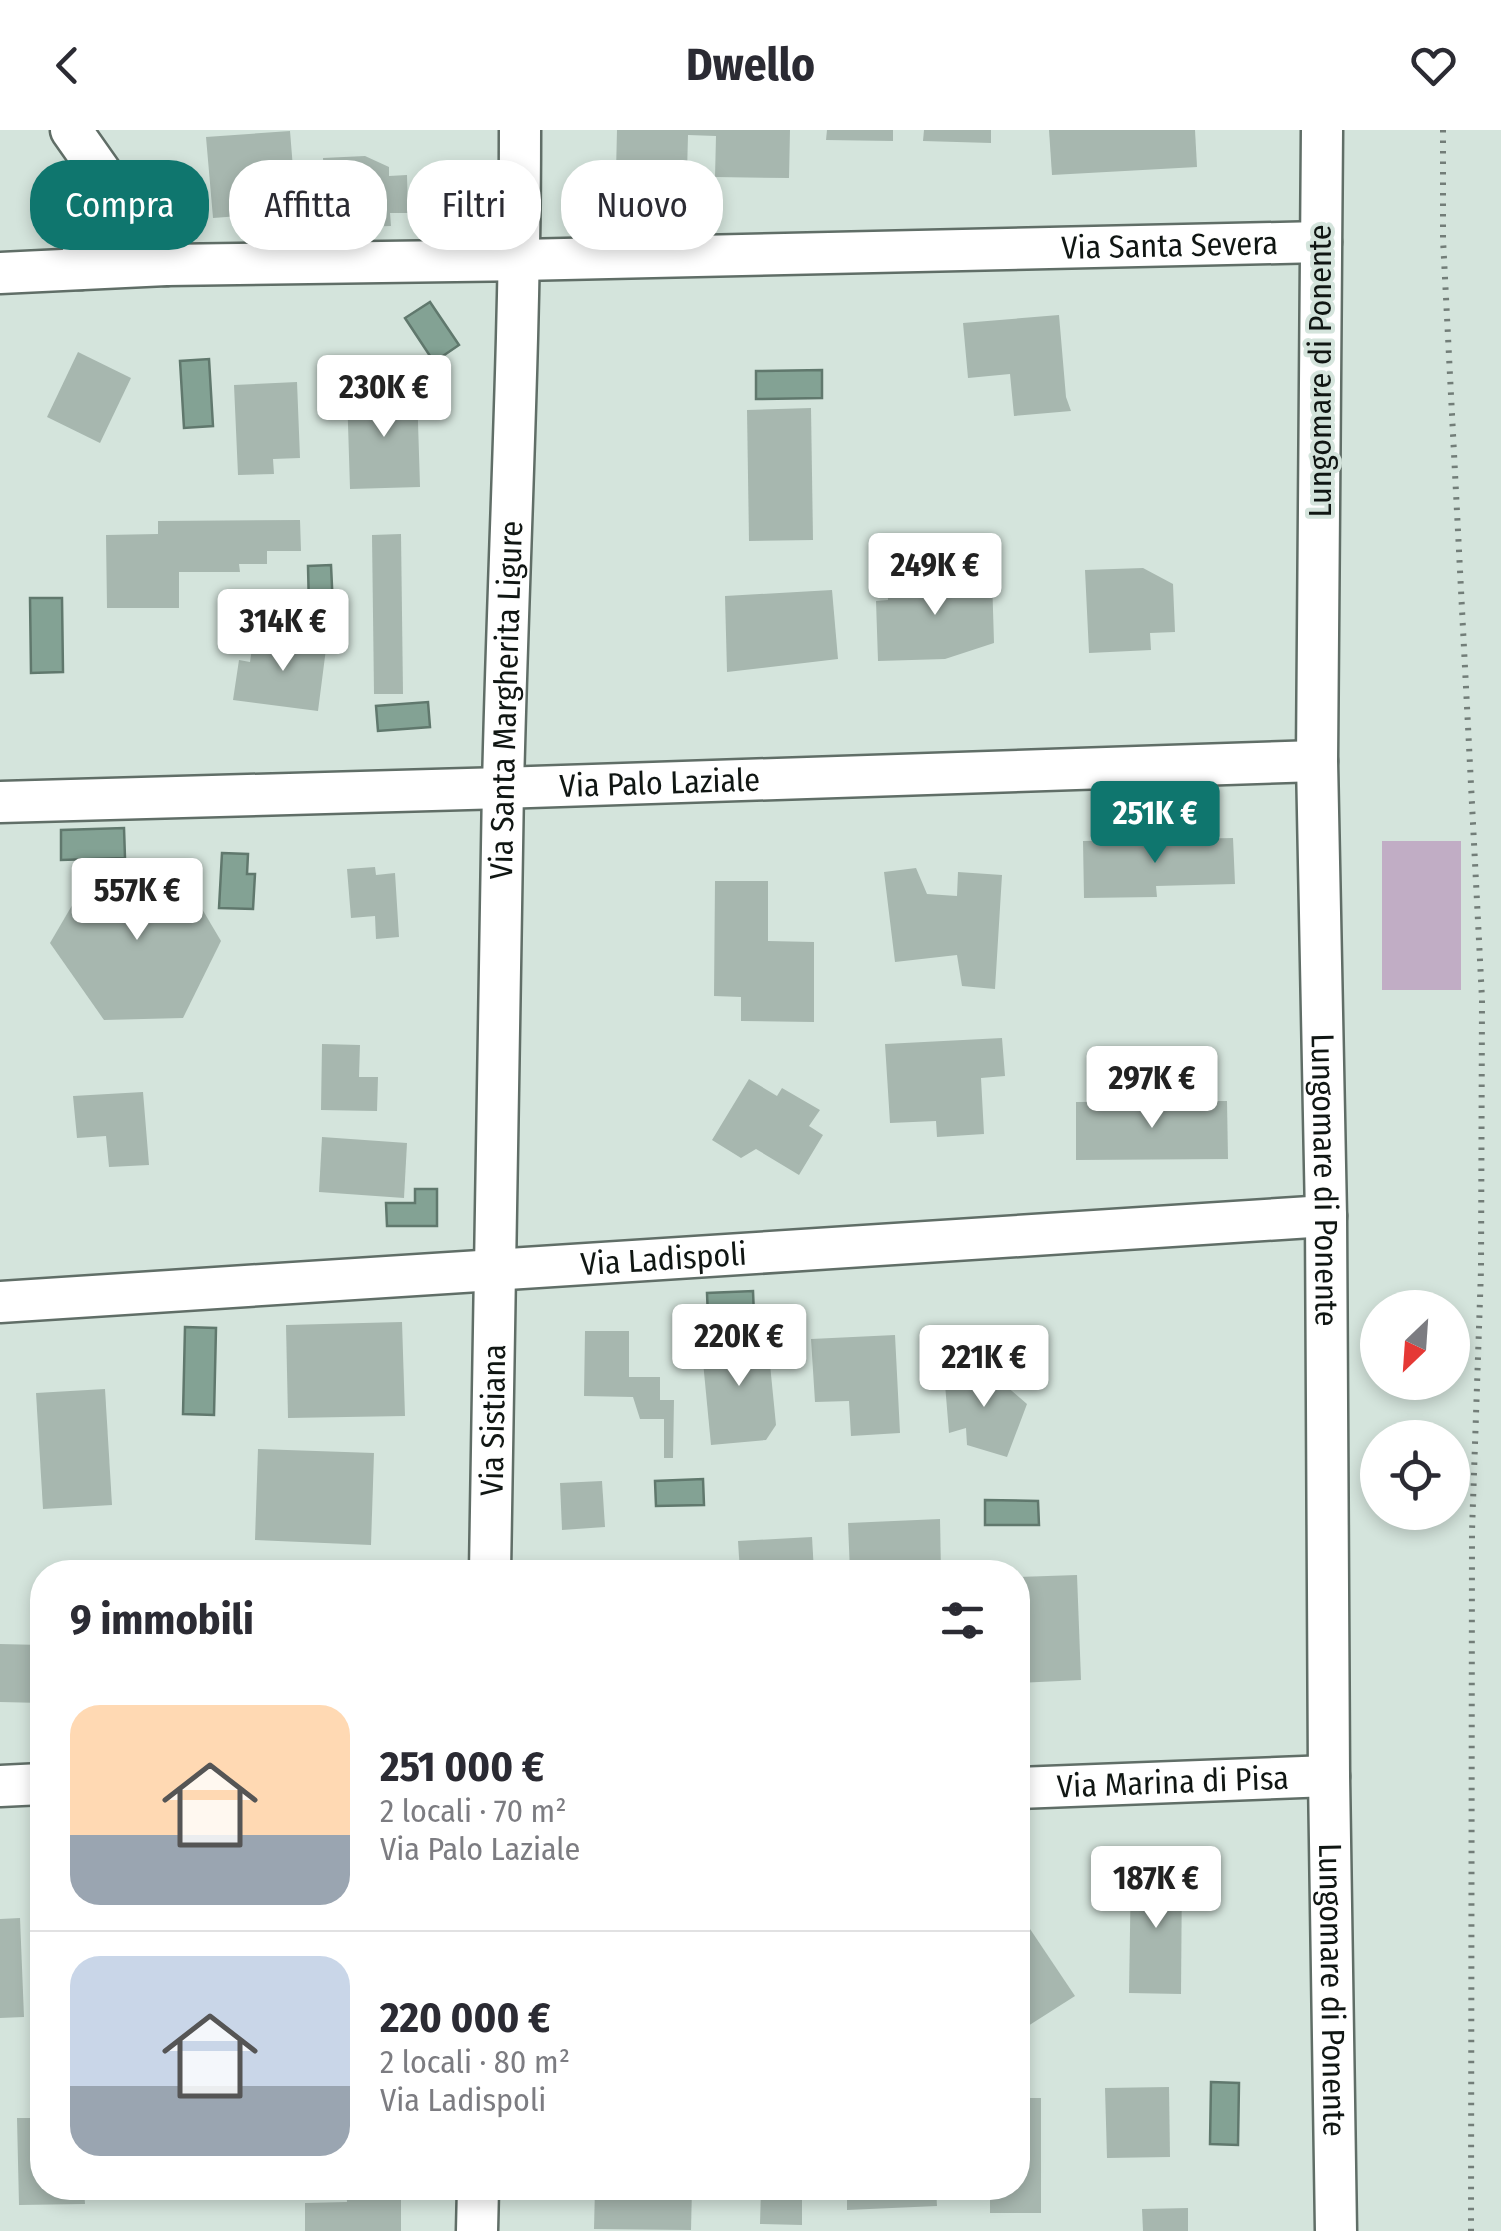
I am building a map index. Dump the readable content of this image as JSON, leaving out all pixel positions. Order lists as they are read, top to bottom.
{
  "streets": {
    "street": [
      "Via Santa Severa",
      "Lungomare di Ponente",
      "Via Santa Margherita Ligure",
      "Via Palo Laziale",
      "Via Ladispoli",
      "Via Sistiana",
      "Via Marina di Pisa"
    ]
  },
  "crossings": [
    ["Via Santa Severa", "Lungomare di Ponente"],
    ["Via Santa Severa", "Via Santa Margherita Ligure"],
    ["Lungomare di Ponente", "Via Palo Laziale"],
    ["Lungomare di Ponente", "Via Ladispoli"],
    ["Lungomare di Ponente", "Via Marina di Pisa"],
    ["Via Santa Margherita Ligure", "Via Palo Laziale"],
    ["Via Santa Margherita Ligure", "Via Ladispoli"],
    ["Via Santa Margherita Ligure", "Via Sistiana"],
    ["Via Ladispoli", "Via Sistiana"]
  ],
  "north": "bottom left",
  "page": {
    "header": "Dwello",
    "chip": [
      "Compra",
      "Affitta",
      "Filtri",
      "Nuovo"
    ],
    "price": [
      "230K €",
      "249K €",
      "314K €",
      "251K €",
      "557K €",
      "297K €",
      "220K €",
      "221K €",
      "187K €"
    ],
    "heading": "9 immobili",
    "list": [
      {
        "name": "251 000 €",
        "note": "2 locali · 70 m² · Via Palo Laziale"
      },
      {
        "name": "220 000 €",
        "note": "2 locali · 80 m² · Via Ladispoli"
      }
    ]
  }
}
